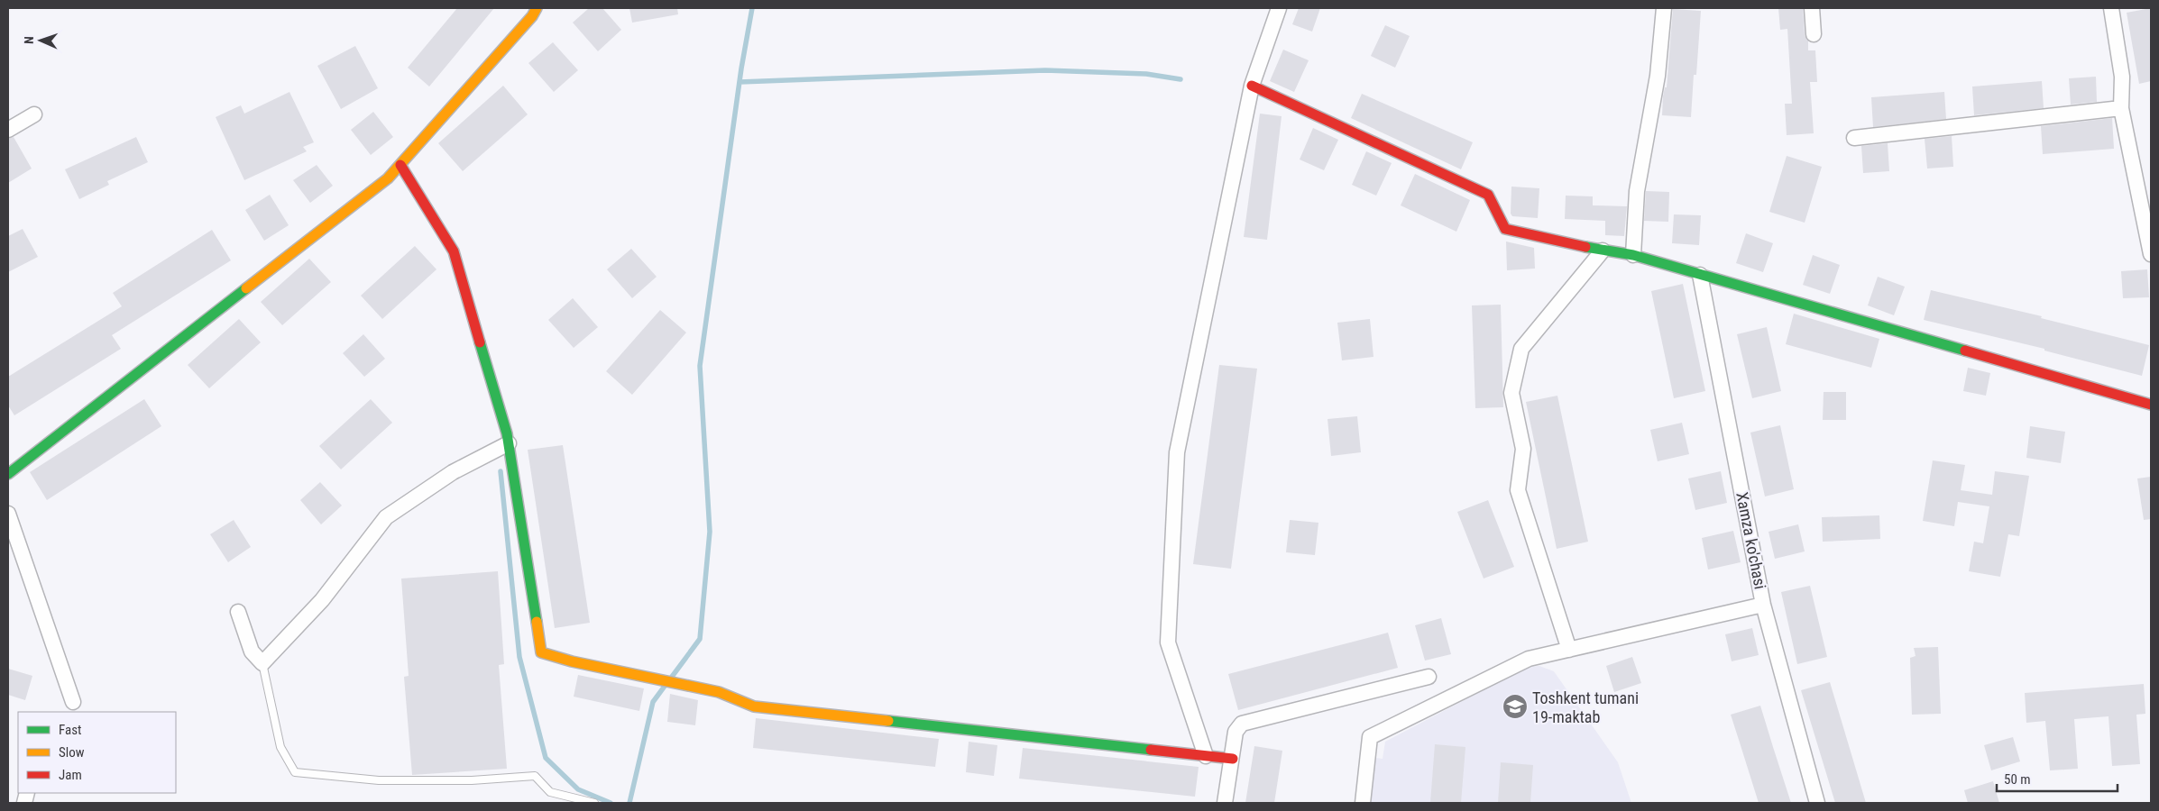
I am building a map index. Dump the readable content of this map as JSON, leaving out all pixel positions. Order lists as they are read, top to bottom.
{
  "streets": {
    "street": ["Xamza ko'chasi"]
  },
  "places": {
    "school or university": ["Toshkent tumani 19-maktab"]
  },
  "legend": ["Fast", "Slow", "Jam"],
  "scale_bar": "50 m",
  "north": "left"
}
